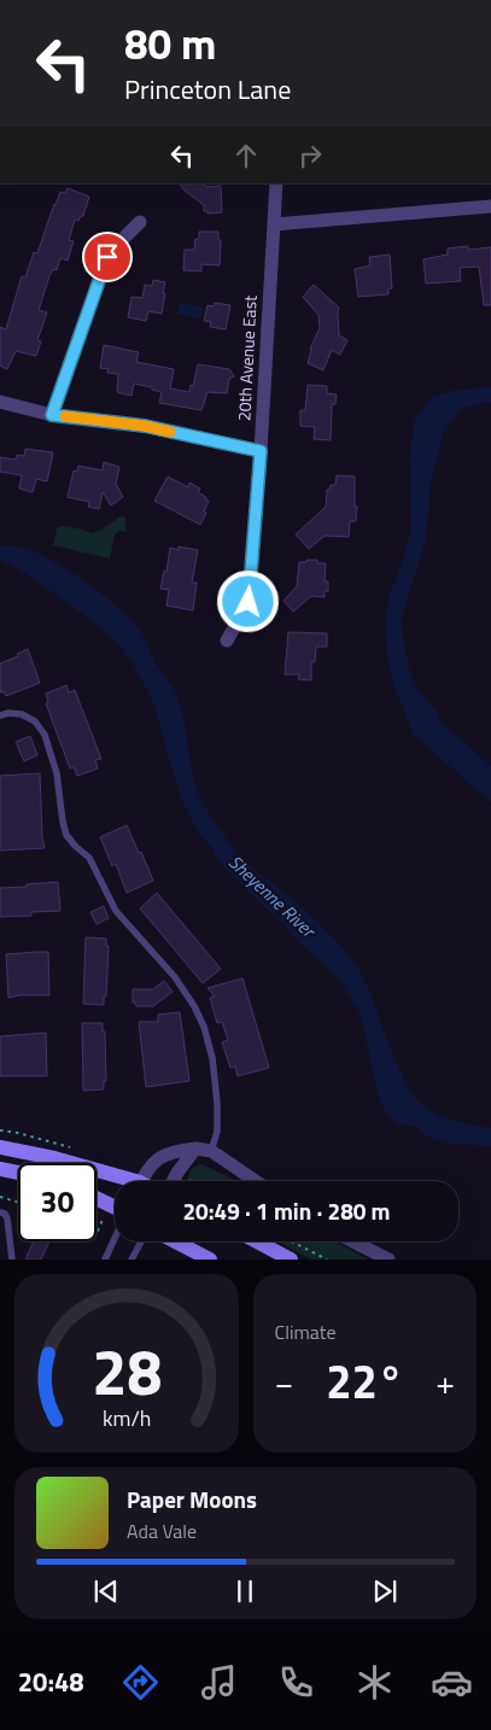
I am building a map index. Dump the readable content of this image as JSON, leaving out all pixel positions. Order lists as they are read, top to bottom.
{
  "streets": {
    "street": ["20th Avenue East"]
  },
  "water": ["Sheyenne River"],
  "page": {
    "turn": ["80 m", "Princeton Lane"],
    "limit": "30",
    "trip": "20:49 · 1 min · 280 m",
    "tile": "Climate",
    "heat": ["−", "22°", "+"],
    "song": ["Paper Moons", "Ada Vale"],
    "tabs": "20:48",
    "gauge": ["28", "km/h"]
  }
}
